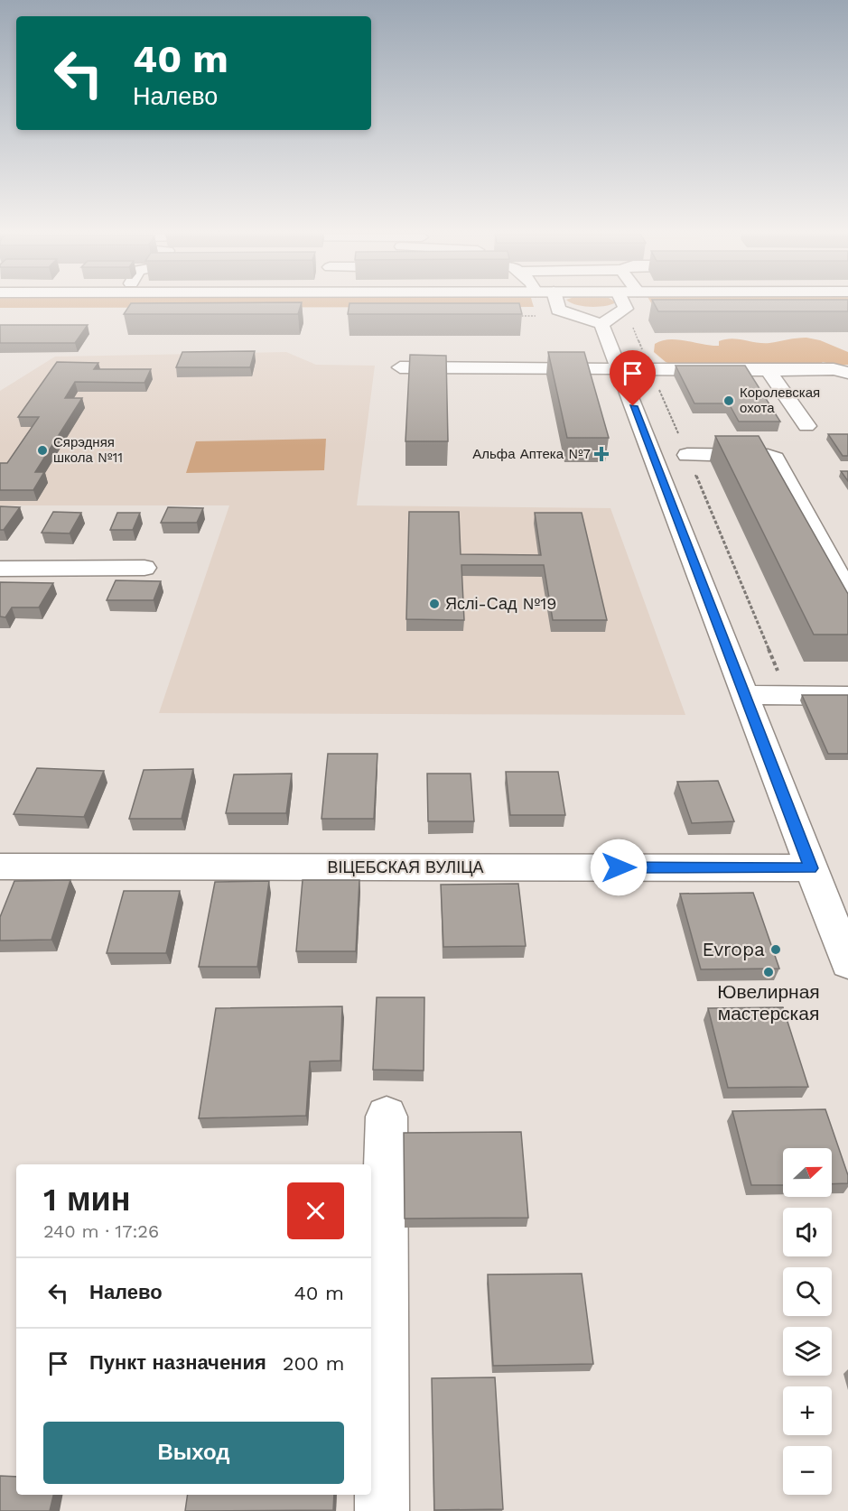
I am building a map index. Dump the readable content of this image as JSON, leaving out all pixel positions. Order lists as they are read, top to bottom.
{
  "streets": {
    "street": ["ВІЦЕБСКАЯ ВУЛІЦА"]
  },
  "places": {
    "other": [
      "Королевская охота",
      "Сярэдняя школа №11",
      "Яслі-Сад №19",
      "Evropa",
      "Ювелирная мастерская"
    ],
    "health": ["Альфа Аптека №7"]
  },
  "north": "right",
  "page": {
    "turn": ["40 m", "Налево"],
    "map_buttons": ["+", "−"],
    "heading": ["1 мин", "240 m · 17:26"],
    "list": [
      {
        "name": "Налево",
        "value": "40 m"
      },
      {
        "name": "Пункт назначения",
        "value": "200 m"
      }
    ],
    "buttons": "Выход"
  }
}
